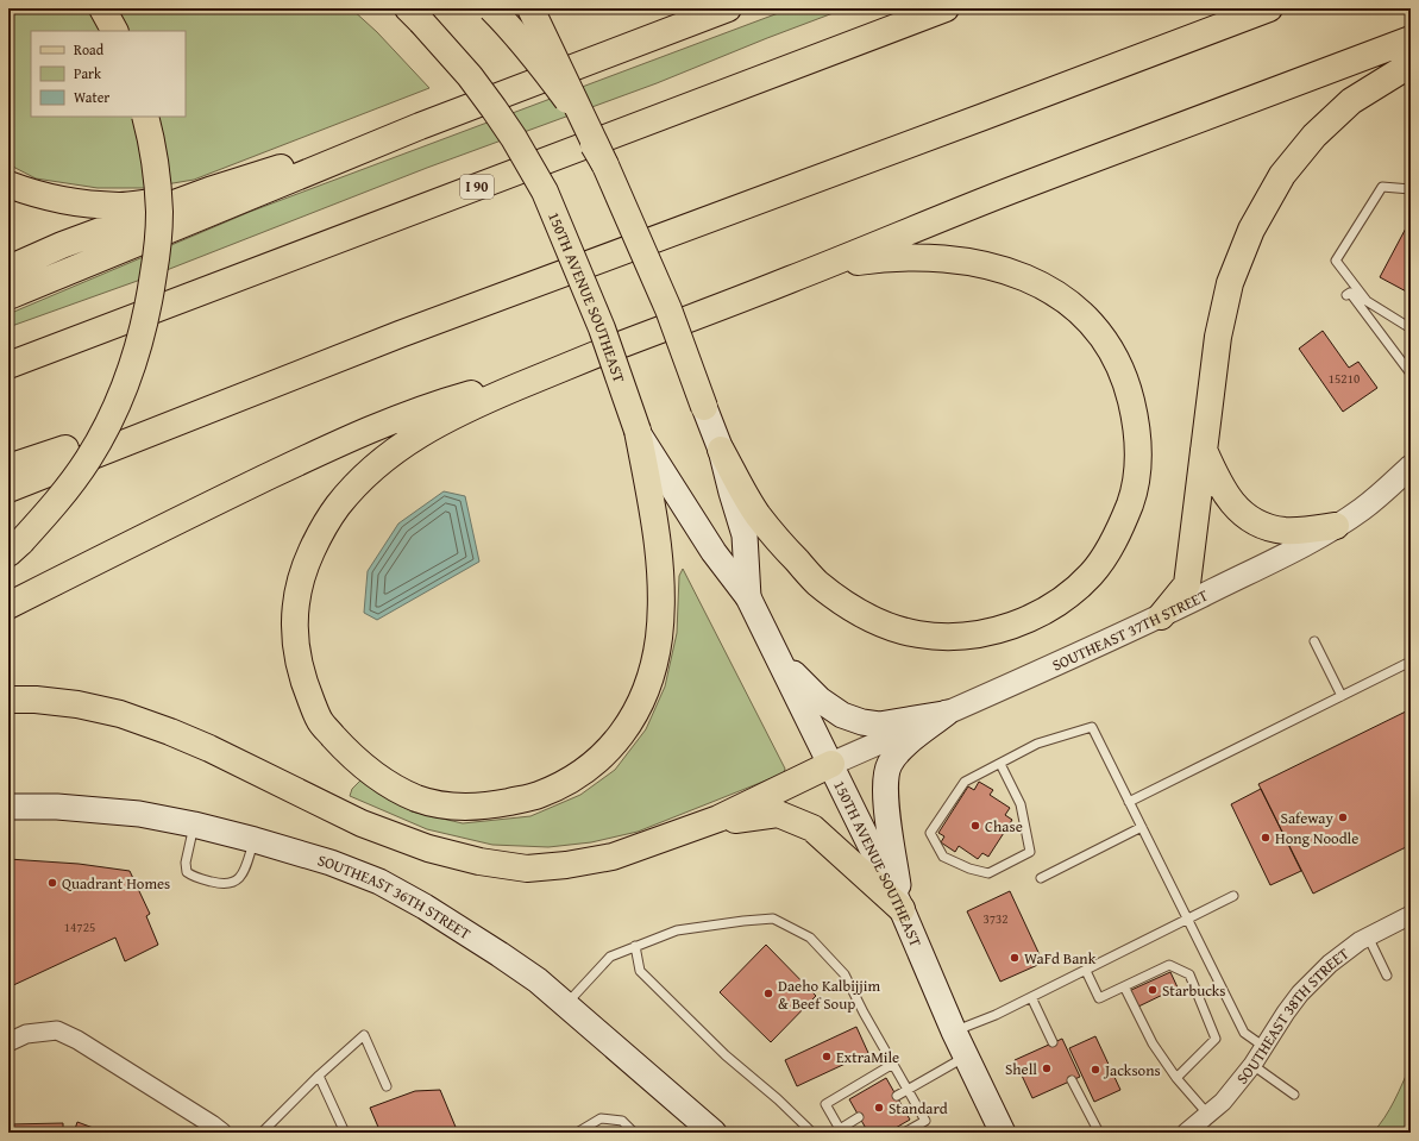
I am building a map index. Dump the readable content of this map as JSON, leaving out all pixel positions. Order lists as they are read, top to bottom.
{
  "streets": {
    "main road": ["I 90", "150TH AVENUE SOUTHEAST", "SOUTHEAST 36TH STREET"],
    "street": ["SOUTHEAST 37TH STREET", "SOUTHEAST 38TH STREET"]
  },
  "crossings": [
    ["150TH AVENUE SOUTHEAST", "SOUTHEAST 37TH STREET"]
  ],
  "places": [
    "Safeway",
    "Chase",
    "Hong Noodle",
    "Quadrant Homes",
    "WaFd Bank",
    "Starbucks",
    "Daeho Kalbijjim & Beef Soup",
    "ExtraMile",
    "Shell",
    "Jacksons",
    "Standard"
  ],
  "house_numbers": ["15210", "3732", "14725"],
  "legend": ["Road", "Park", "Water"]
}
